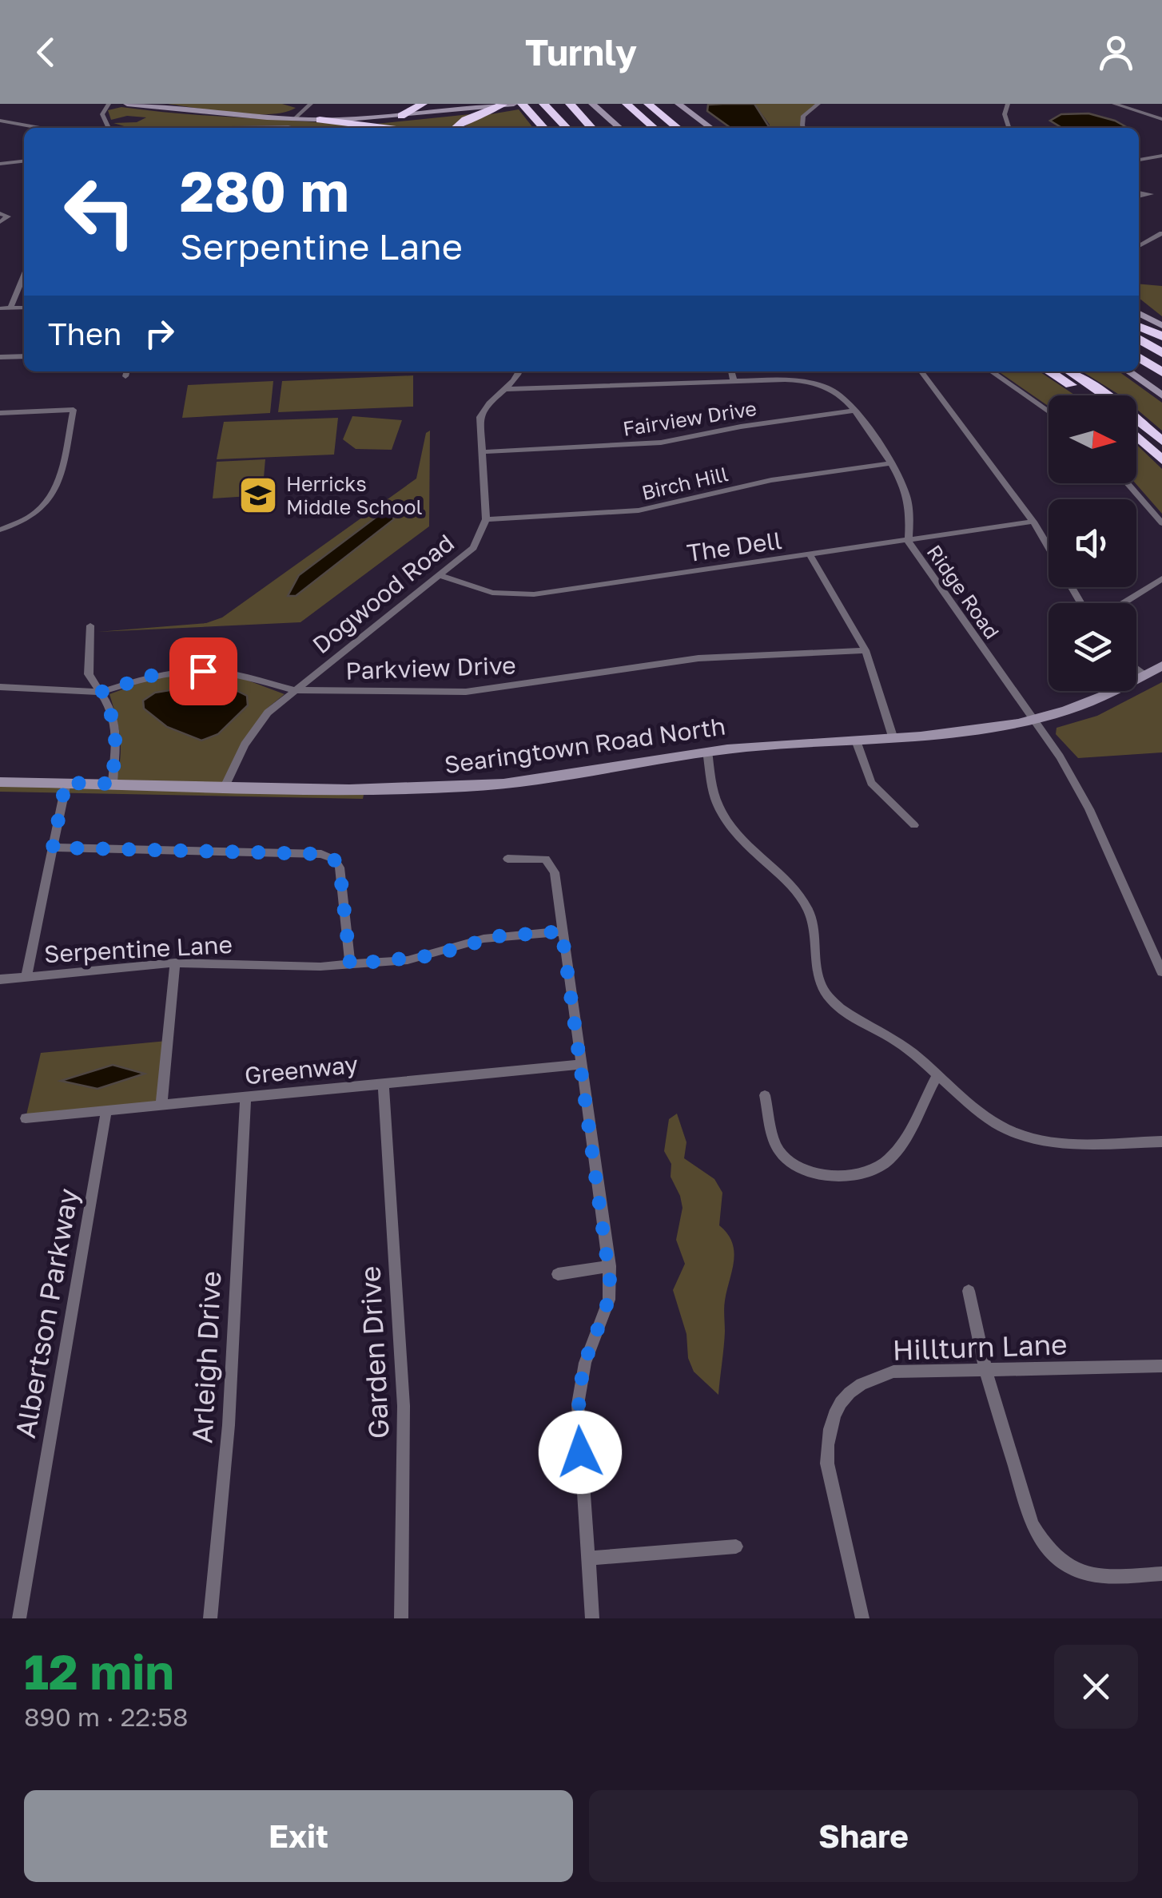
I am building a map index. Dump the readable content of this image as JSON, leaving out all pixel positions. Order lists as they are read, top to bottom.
{
  "streets": {
    "main road": ["Searingtown Road North"],
    "street": [
      "Fairview Drive",
      "Birch Hill",
      "The Dell",
      "Ridge Road",
      "Dogwood Road",
      "Parkview Drive",
      "Serpentine Lane",
      "Greenway",
      "Albertson Parkway",
      "Hillturn Lane",
      "Garden Drive",
      "Arleigh Drive"
    ]
  },
  "crossings": [
    ["Fairview Drive", "Ridge Road"],
    ["Birch Hill", "Ridge Road"],
    ["Birch Hill", "Dogwood Road"],
    ["The Dell", "Ridge Road"],
    ["The Dell", "Dogwood Road"],
    ["Ridge Road", "Searingtown Road North"],
    ["Dogwood Road", "Parkview Drive"],
    ["Dogwood Road", "Searingtown Road North"],
    ["Greenway", "Albertson Parkway"],
    ["Greenway", "Garden Drive"],
    ["Greenway", "Arleigh Drive"]
  ],
  "places": {
    "school or university": ["Herricks Middle School"]
  },
  "north": "right",
  "page": {
    "header": "Turnly",
    "turn": ["280 m", "Serpentine Lane"],
    "then": "Then",
    "heading": ["12 min", "890 m · 22:58"],
    "buttons": ["Exit", "Share"]
  }
}
